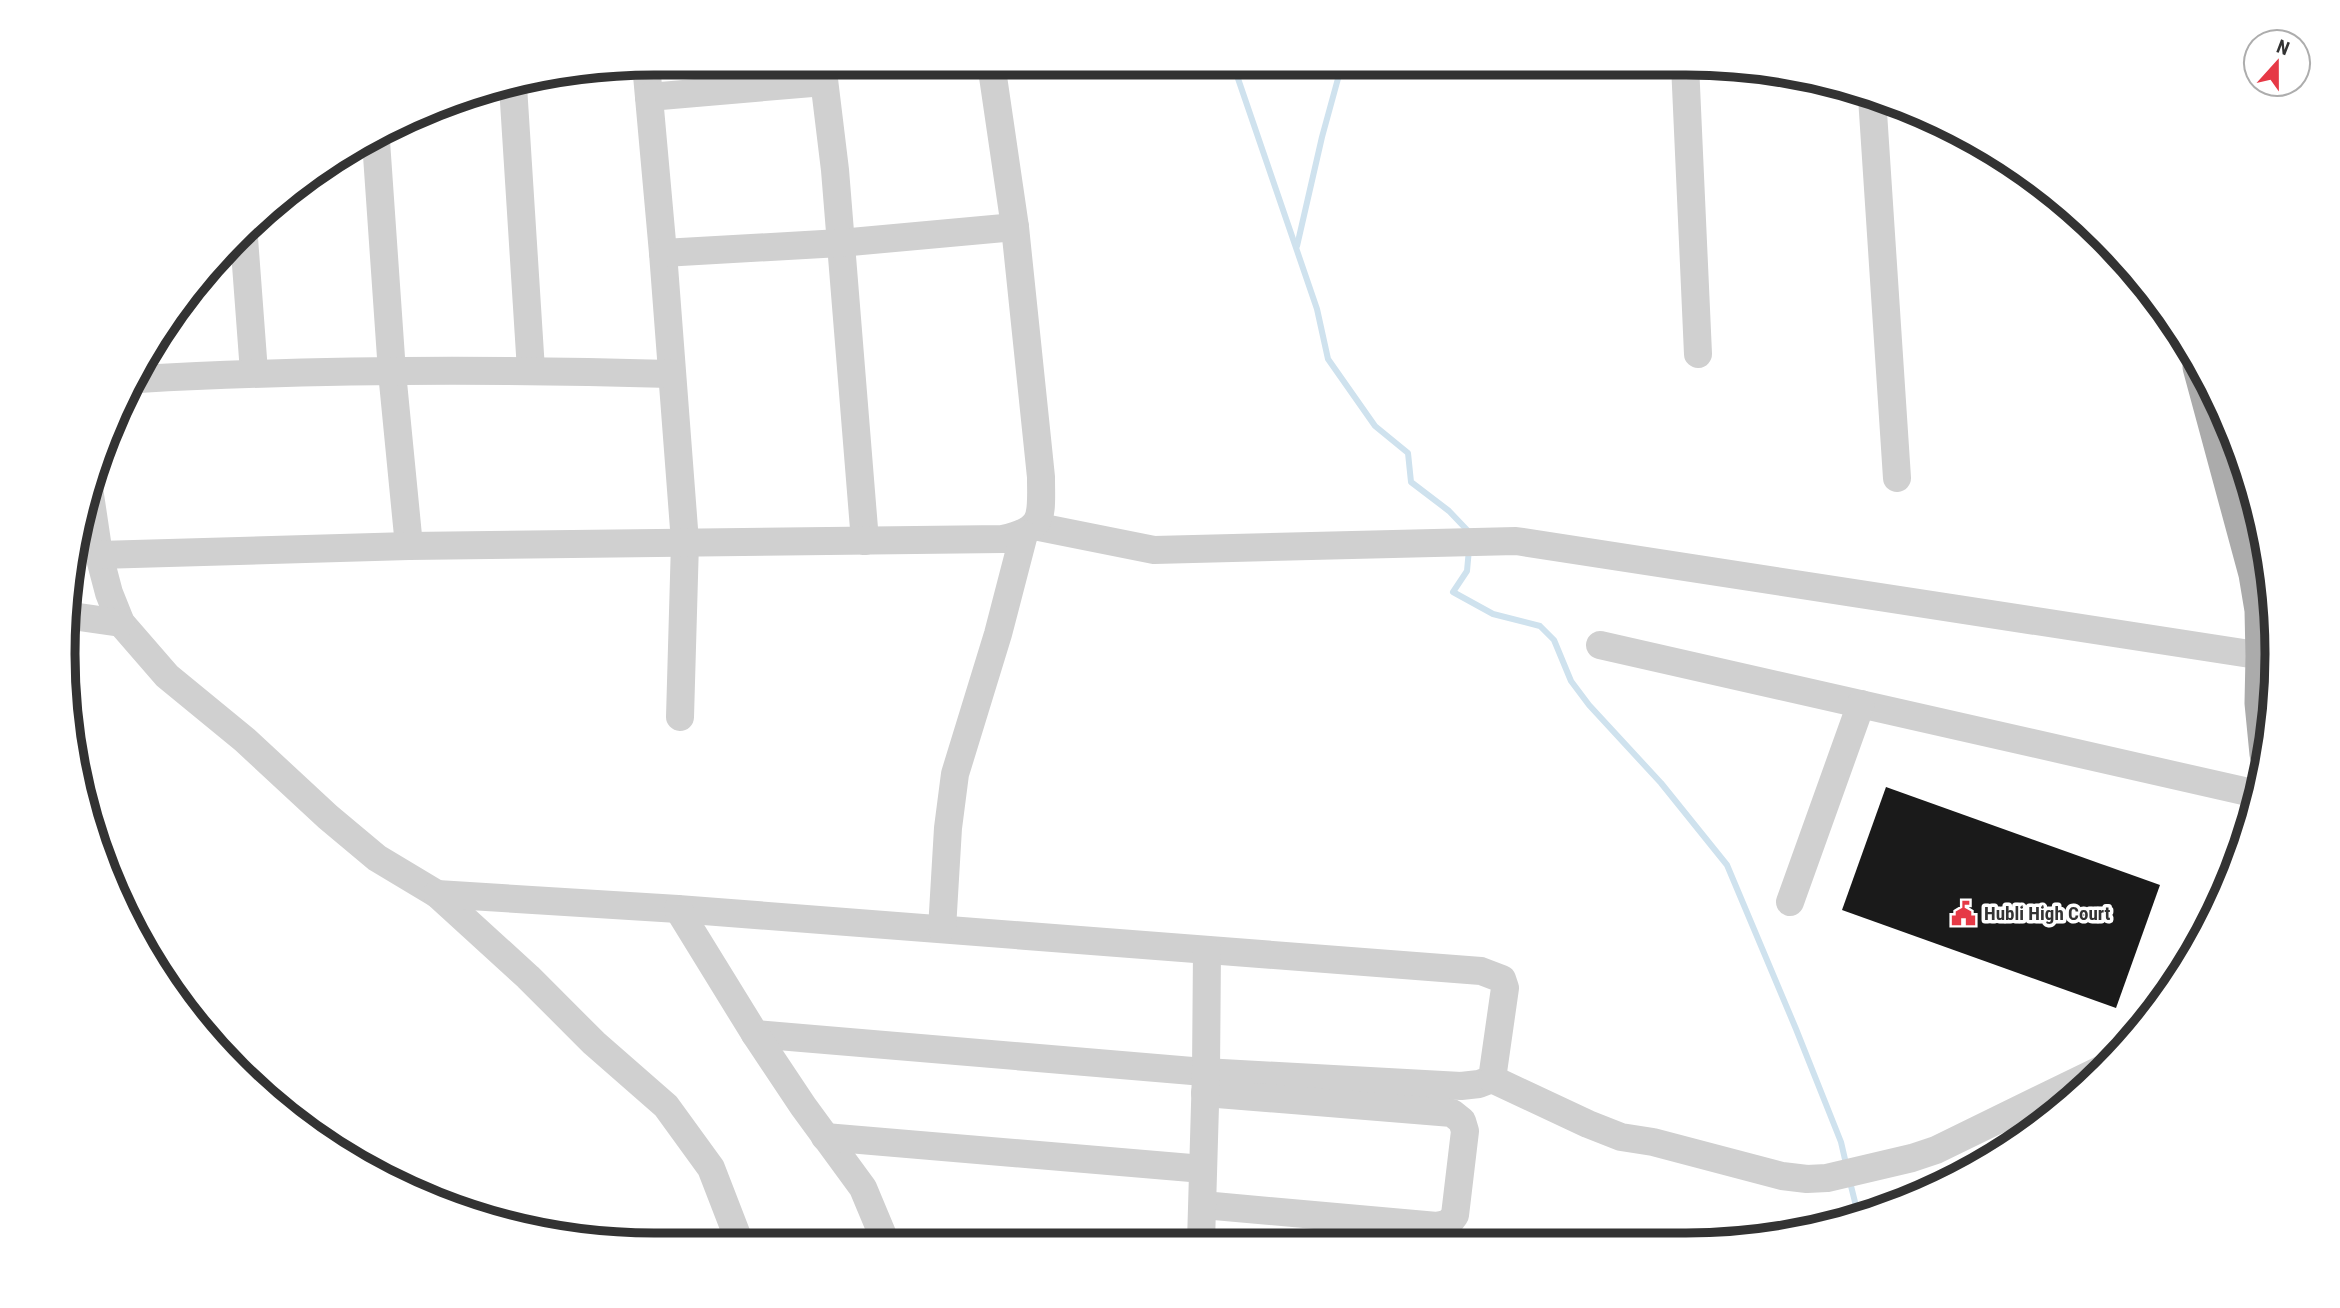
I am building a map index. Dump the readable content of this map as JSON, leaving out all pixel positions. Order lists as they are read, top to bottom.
{
  "places": {
    "public building": ["Hubli High Court"]
  },
  "north": "top"
}
